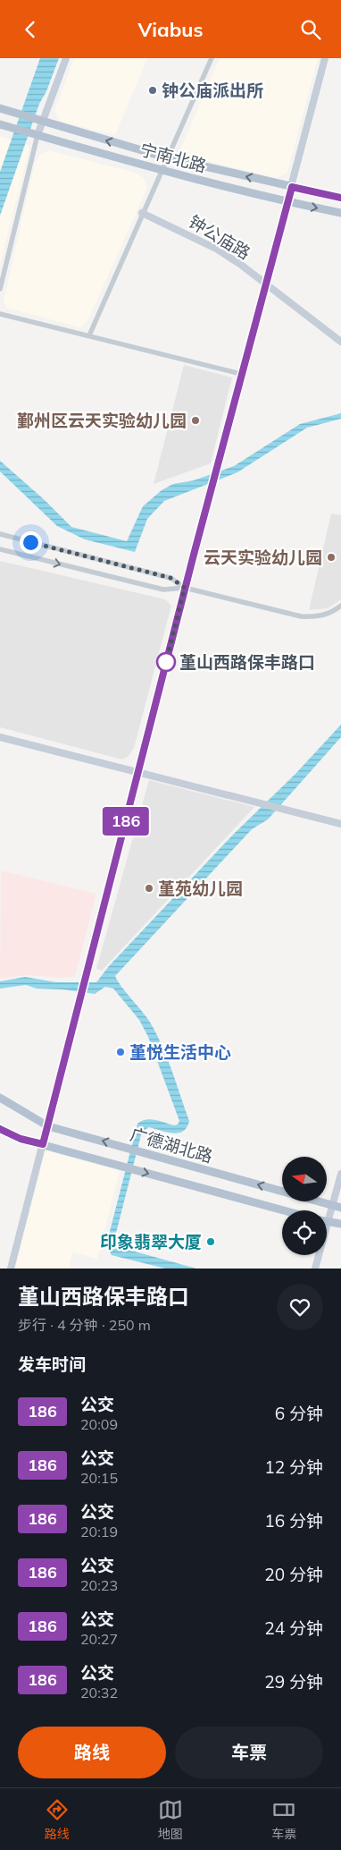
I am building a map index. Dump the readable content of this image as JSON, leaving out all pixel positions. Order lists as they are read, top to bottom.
{
  "streets": {
    "main road": ["宁南北路", "广德湖北路"],
    "street": ["钟公庙路"]
  },
  "places": [
    "钟公庙派出所",
    "鄞州区云天实验幼儿园",
    "云天实验幼儿园",
    "堇山西路保丰路口",
    "堇苑幼儿园",
    "堇悦生活中心",
    "印象翡翠大厦"
  ],
  "lines": ["bus line 186"],
  "north": "left",
  "page": {
    "header": "Viabus",
    "on_map": "186",
    "heading": [
      ["堇山西路保丰路口", "步行 · 4 分钟 · 250 m"],
      "发车时间"
    ],
    "list": [
      {
        "mark": "186",
        "name": "公交",
        "note": "20:09",
        "value": "6 分钟"
      },
      {
        "mark": "186",
        "name": "公交",
        "note": "20:15",
        "value": "12 分钟"
      },
      {
        "mark": "186",
        "name": "公交",
        "note": "20:19",
        "value": "16 分钟"
      },
      {
        "mark": "186",
        "name": "公交",
        "note": "20:23",
        "value": "20 分钟"
      },
      {
        "mark": "186",
        "name": "公交",
        "note": "20:27",
        "value": "24 分钟"
      },
      {
        "mark": "186",
        "name": "公交",
        "note": "20:32",
        "value": "29 分钟"
      }
    ],
    "buttons": ["路线", "车票"],
    "tabs": ["路线", "地图", "车票"]
  }
}
